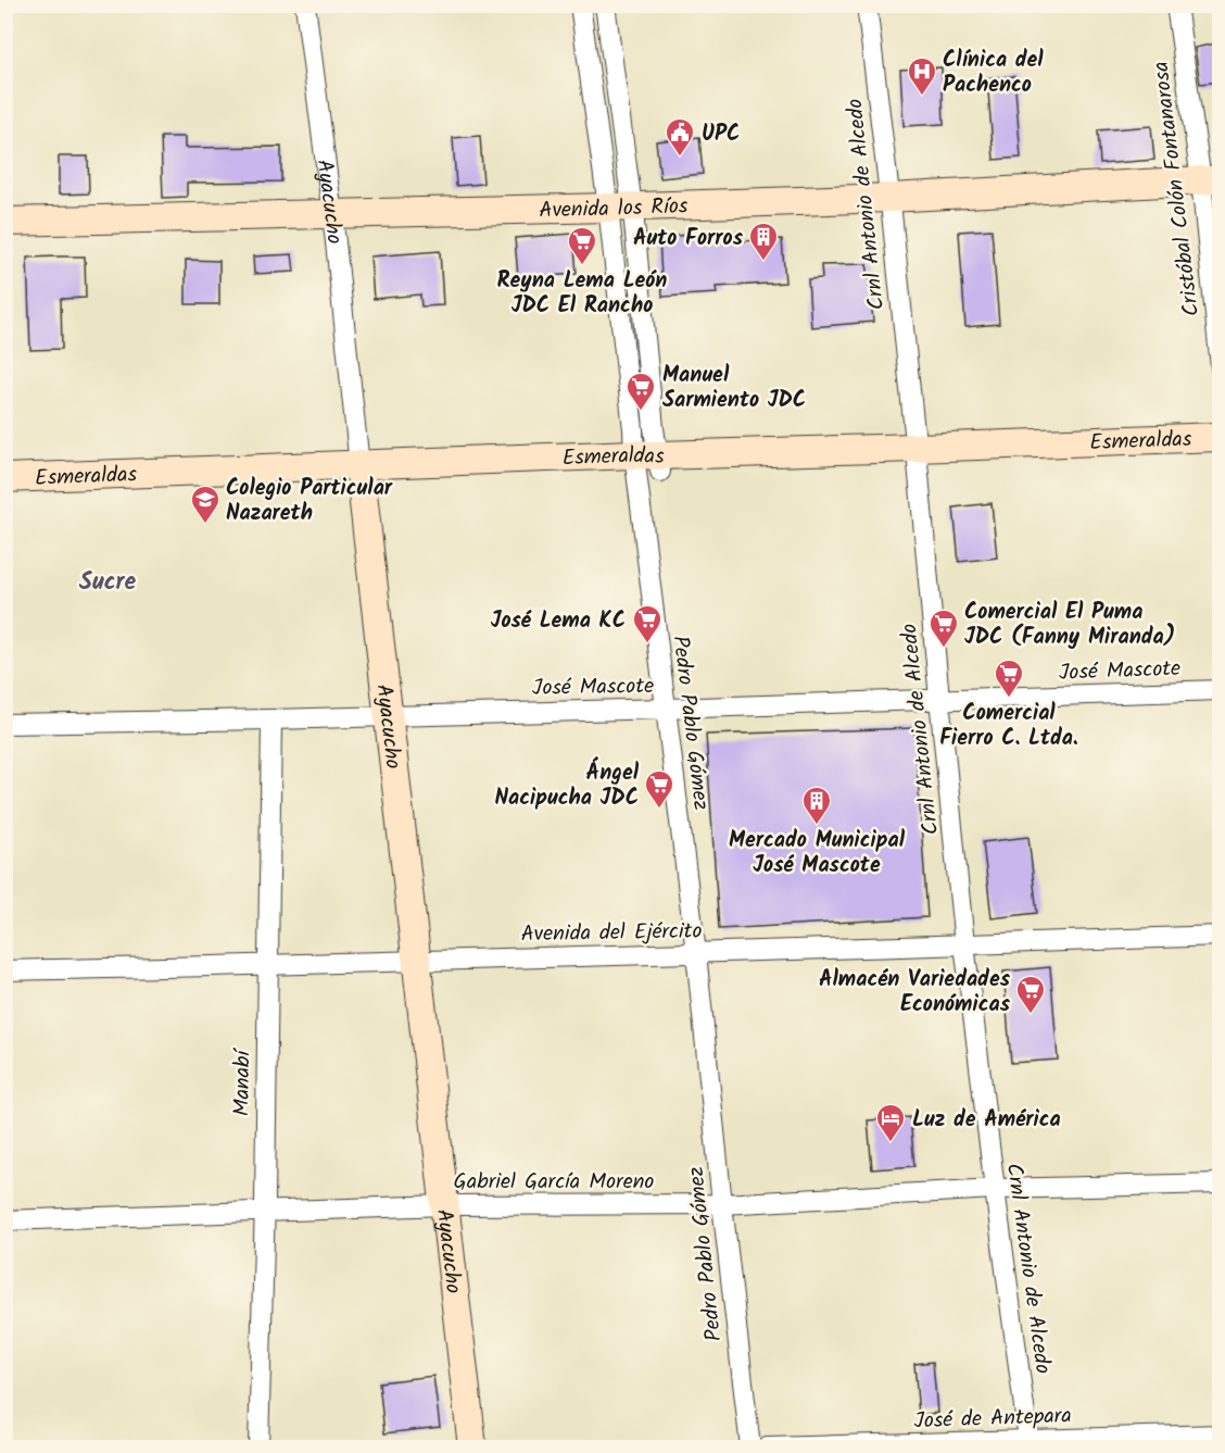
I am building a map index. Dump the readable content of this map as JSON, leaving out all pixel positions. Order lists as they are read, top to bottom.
{
  "streets": {
    "main road": ["Ayacucho", "Avenida los Ríos", "Esmeraldas"],
    "street": [
      "Cristóbal Colón Fontanarosa",
      "Crnl Antonio de Alcedo",
      "José Mascote",
      "Pedro Pablo Gómez",
      "Avenida del Ejército",
      "Manabí",
      "Gabriel García Moreno",
      "José de Antepara"
    ]
  },
  "crossings": [
    ["Cristóbal Colón Fontanarosa", "Avenida los Ríos"],
    ["Ayacucho", "Avenida los Ríos"],
    ["Ayacucho", "Esmeraldas"],
    ["Ayacucho", "José Mascote"],
    ["Ayacucho", "Avenida del Ejército"],
    ["Ayacucho", "Gabriel García Moreno"],
    ["Crnl Antonio de Alcedo", "Avenida los Ríos"],
    ["Crnl Antonio de Alcedo", "Esmeraldas"],
    ["Crnl Antonio de Alcedo", "José Mascote"],
    ["Crnl Antonio de Alcedo", "Avenida del Ejército"],
    ["Crnl Antonio de Alcedo", "Gabriel García Moreno"],
    ["Crnl Antonio de Alcedo", "José de Antepara"],
    ["Avenida los Ríos", "Pedro Pablo Gómez"],
    ["Esmeraldas", "Pedro Pablo Gómez"],
    ["José Mascote", "Pedro Pablo Gómez"],
    ["José Mascote", "Manabí"],
    ["Pedro Pablo Gómez", "Avenida del Ejército"],
    ["Pedro Pablo Gómez", "Gabriel García Moreno"],
    ["Avenida del Ejército", "Manabí"],
    ["Manabí", "Gabriel García Moreno"]
  ],
  "districts": ["Sucre"],
  "places": {
    "hospital": ["Clínica del Pachenco"],
    "public building": ["UPC"],
    "building": ["Auto Forros", "Mercado Municipal José Mascote"],
    "supermarket": [
      "Reyna Lema León JDC El Rancho",
      "Manuel Sarmiento JDC",
      "José Lema KC",
      "Comercial El Puma JDC (Fanny Miranda)",
      "Comercial Fierro C. Ltda.",
      "Ángel Nacipucha JDC",
      "Almacén Variedades Económicas"
    ],
    "school or university": ["Colegio Particular Nazareth"],
    "hotel": ["Luz de América"]
  }
}
